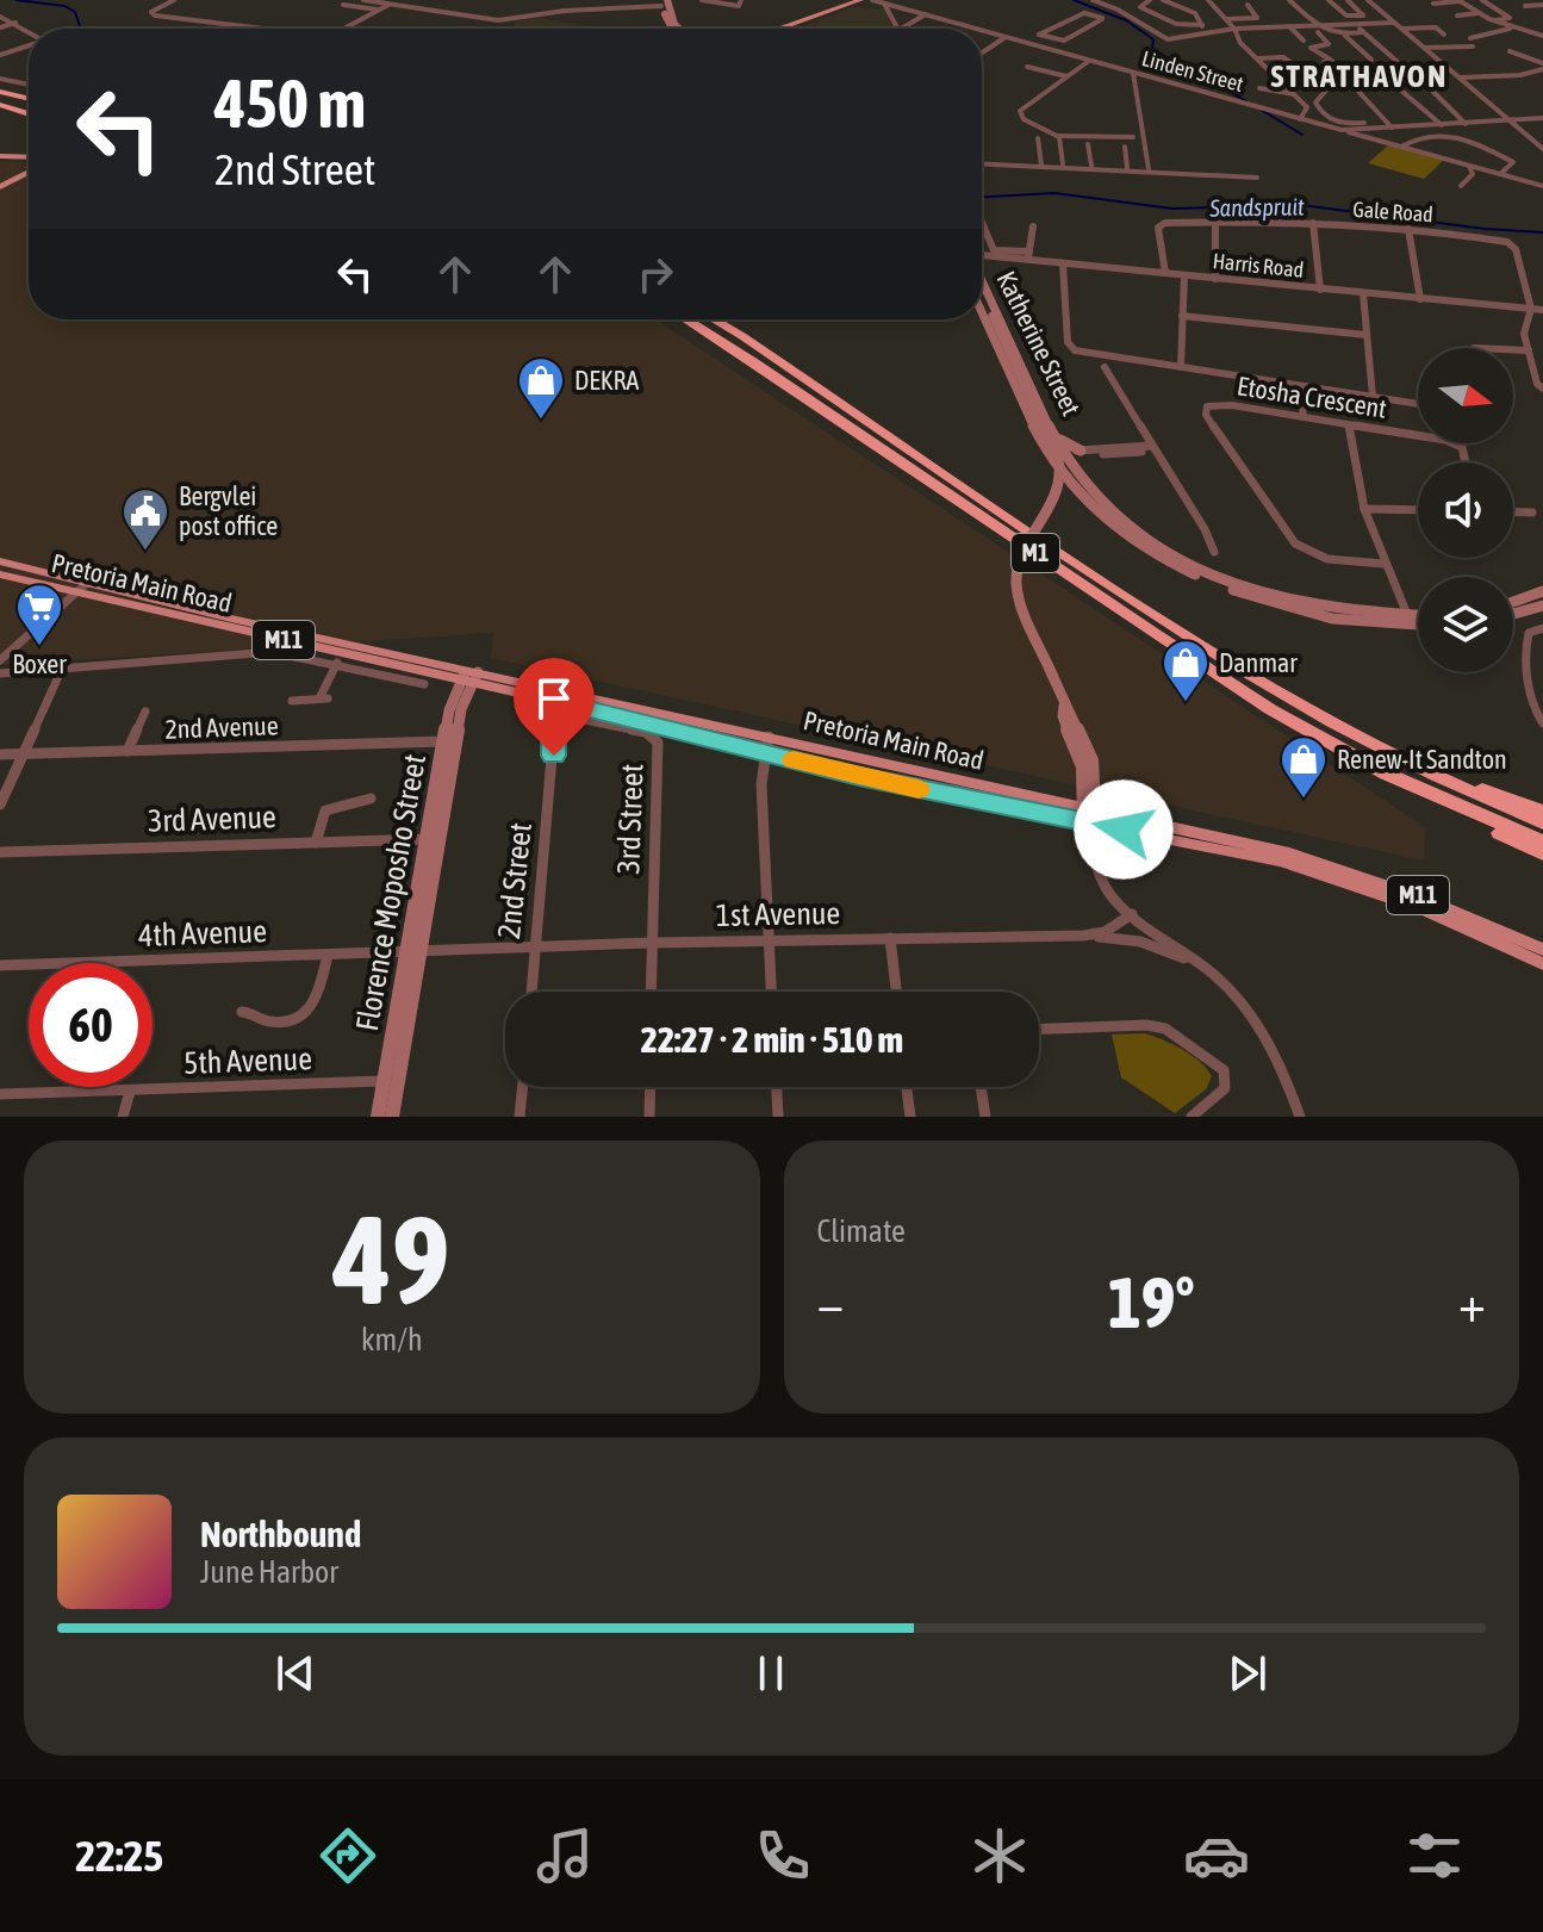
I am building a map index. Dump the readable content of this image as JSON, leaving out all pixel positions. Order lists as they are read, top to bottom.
{
  "streets": {
    "highway": ["M1"],
    "main road": [
      "Katherine Street",
      "Pretoria Main Road",
      "M11",
      "Florence Moposho Street"
    ],
    "street": [
      "Linden Street",
      "Gale Road",
      "Harris Road",
      "Etosha Crescent",
      "2nd Avenue",
      "3rd Avenue",
      "3rd Street",
      "2nd Street",
      "1st Avenue",
      "4th Avenue",
      "5th Avenue"
    ]
  },
  "crossings": [
    ["Gale Road", "Harris Road"],
    ["Pretoria Main Road", "3rd Street"],
    ["Pretoria Main Road", "2nd Street"],
    ["Pretoria Main Road", "Florence Moposho Street"],
    ["2nd Avenue", "Florence Moposho Street"],
    ["3rd Avenue", "Florence Moposho Street"],
    ["3rd Street", "2nd Street"],
    ["3rd Street", "1st Avenue"],
    ["2nd Street", "1st Avenue"],
    ["Florence Moposho Street", "1st Avenue"],
    ["Florence Moposho Street", "4th Avenue"],
    ["Florence Moposho Street", "5th Avenue"],
    ["1st Avenue", "4th Avenue"]
  ],
  "districts": ["STRATHAVON"],
  "water": ["Sandspruit"],
  "places": {
    "shop": ["DEKRA", "Danmar", "Renew-It Sandton"],
    "public building": ["Bergvlei post office"],
    "supermarket": ["Boxer"]
  },
  "north": "right",
  "page": {
    "turn": ["450 m", "2nd Street"],
    "limit": "60",
    "trip": "22:27 · 2 min · 510 m",
    "tile": [
      ["49", "km/h"],
      "Climate"
    ],
    "heat": ["−", "19°", "+"],
    "song": ["Northbound", "June Harbor"],
    "tabs": "22:25"
  }
}
